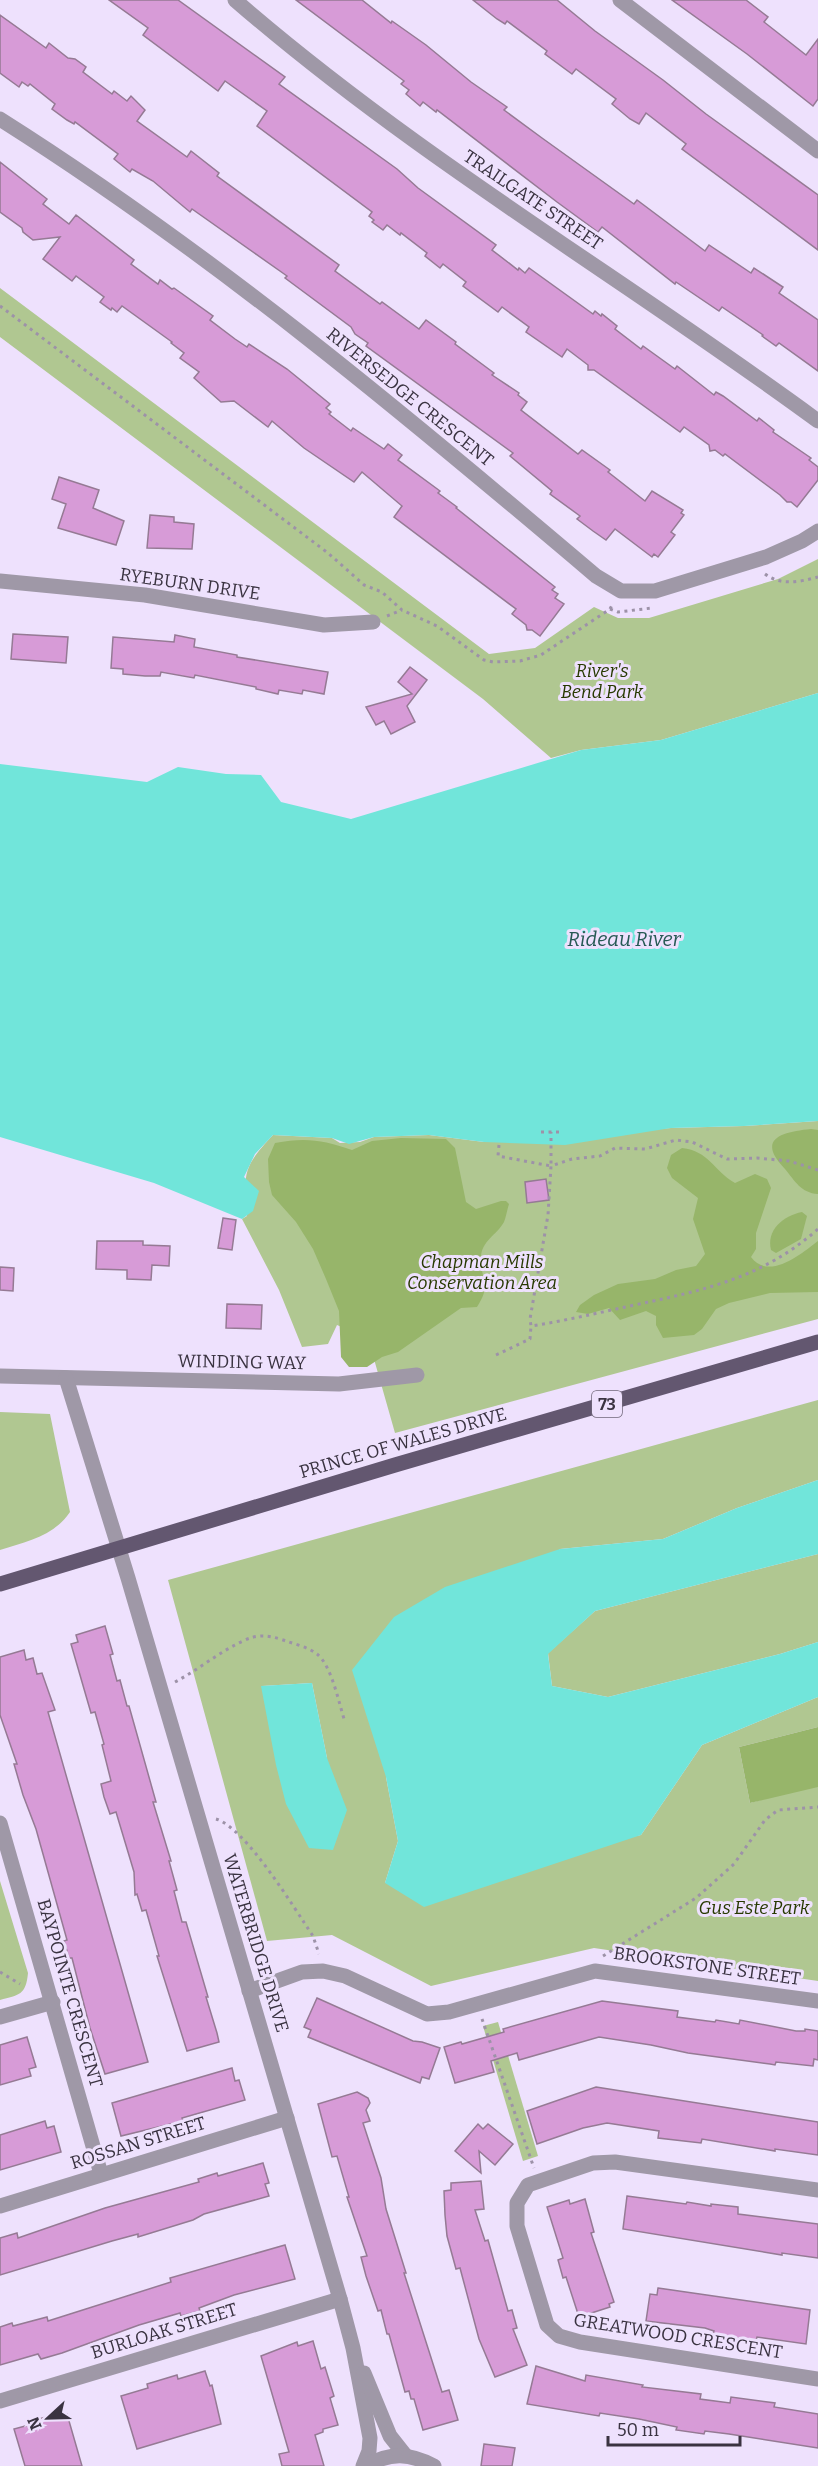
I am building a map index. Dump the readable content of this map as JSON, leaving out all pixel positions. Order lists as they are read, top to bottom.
{
  "streets": {
    "main road": ["73", "PRINCE OF WALES DRIVE"],
    "street": [
      "TRAILGATE STREET",
      "RIVERSEDGE CRESCENT",
      "RYEBURN DRIVE",
      "WINDING WAY",
      "WATERBRIDGE DRIVE",
      "BROOKSTONE STREET",
      "BAYPOINTE CRESCENT",
      "ROSSAN STREET",
      "BURLOAK STREET",
      "GREATWOOD CRESCENT"
    ]
  },
  "crossings": [
    ["PRINCE OF WALES DRIVE", "WATERBRIDGE DRIVE"],
    ["WATERBRIDGE DRIVE", "BROOKSTONE STREET"],
    ["WATERBRIDGE DRIVE", "ROSSAN STREET"],
    ["WATERBRIDGE DRIVE", "BURLOAK STREET"],
    ["BAYPOINTE CRESCENT", "ROSSAN STREET"]
  ],
  "water": ["Rideau River"],
  "parks": ["River's Bend Park", "Chapman Mills Conservation Area", "Gus Este Park"],
  "scale_bar": "50 m",
  "north": "left"
}
